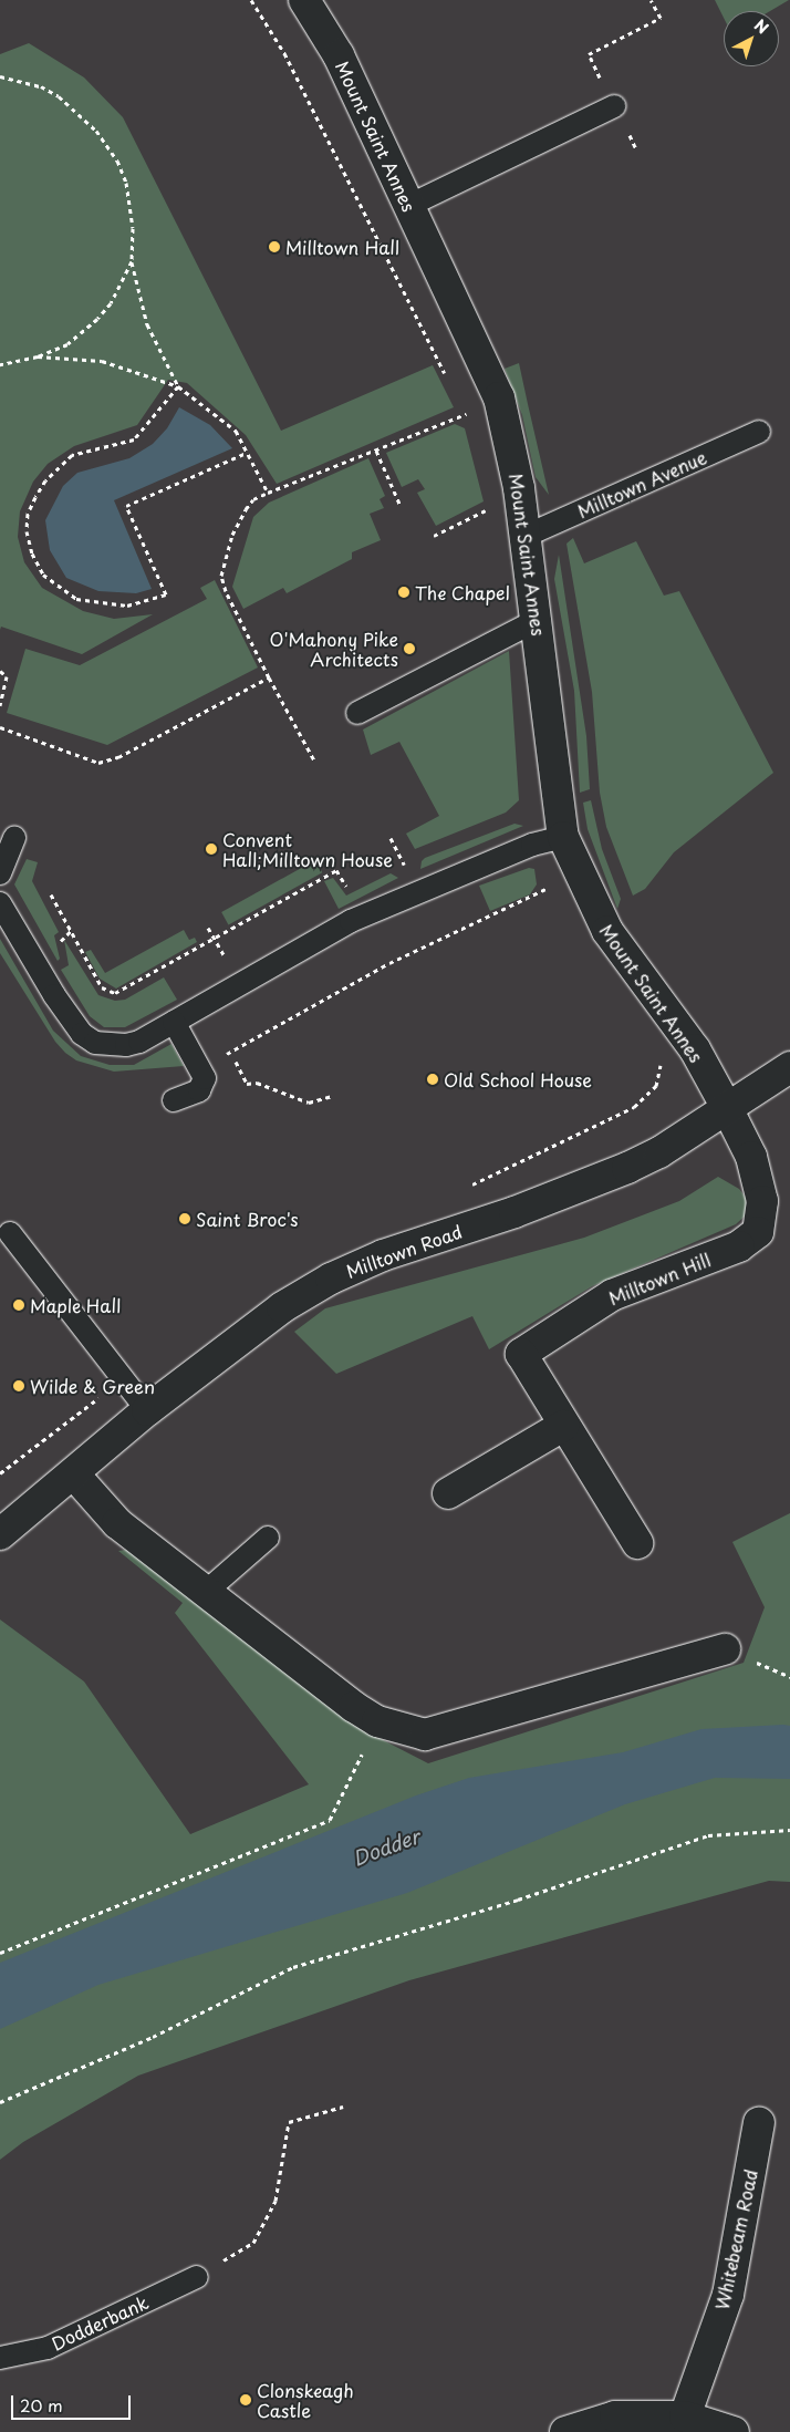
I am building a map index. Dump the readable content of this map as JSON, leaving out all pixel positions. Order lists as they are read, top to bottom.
{
  "streets": {
    "street": [
      "Mount Saint Annes",
      "Milltown Road",
      "Milltown Hill",
      "Whitebeam Road"
    ],
    "lane": ["Milltown Avenue", "Dodderbank"]
  },
  "crossings": [
    ["Mount Saint Annes", "Milltown Avenue"],
    ["Mount Saint Annes", "Milltown Road"],
    ["Mount Saint Annes", "Milltown Hill"],
    ["Milltown Road", "Milltown Hill"]
  ],
  "water": ["Dodder"],
  "places": [
    "Milltown Hall",
    "The Chapel",
    "O'Mahony Pike Architects",
    "Convent Hall;Milltown House",
    "Old School House",
    "Saint Broc's",
    "Maple Hall",
    "Wilde & Green",
    "Clonskeagh Castle"
  ],
  "scale_bar": "20 m",
  "north": "top right"
}
